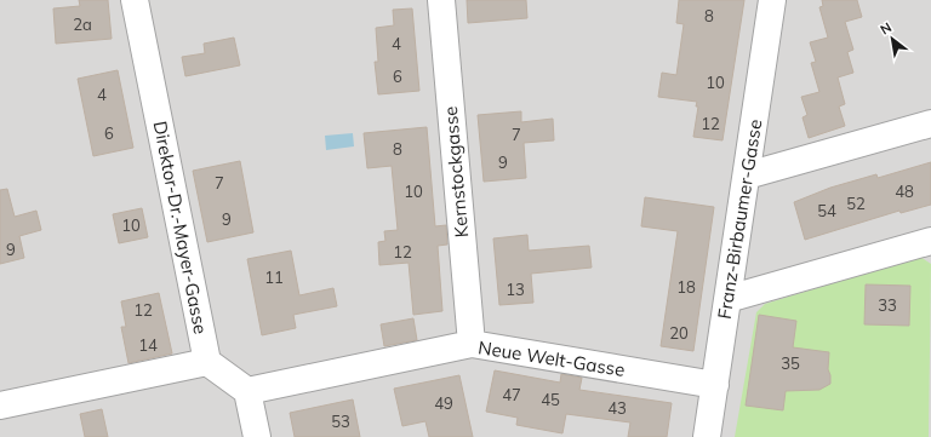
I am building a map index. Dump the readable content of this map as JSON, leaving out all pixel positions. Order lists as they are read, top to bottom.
{
  "streets": {
    "street": [
      "Kernstockgasse",
      "Franz-Birbaumer-Gasse",
      "Direktor-Dr.-Mayer-Gasse",
      "Neue Welt-Gasse"
    ]
  },
  "crossings": [
    ["Kernstockgasse", "Neue Welt-Gasse"],
    ["Franz-Birbaumer-Gasse", "Neue Welt-Gasse"]
  ],
  "house_numbers": [
    "8",
    "2a",
    "4",
    "6",
    "10",
    "4",
    "12",
    "6",
    "7",
    "8",
    "9",
    "7",
    "10",
    "48",
    "52",
    "54",
    "9",
    "10",
    "9",
    "12",
    "11",
    "18",
    "13",
    "33",
    "12",
    "20",
    "14",
    "35",
    "47",
    "45",
    "49",
    "43",
    "53"
  ],
  "north": "top left"
}
